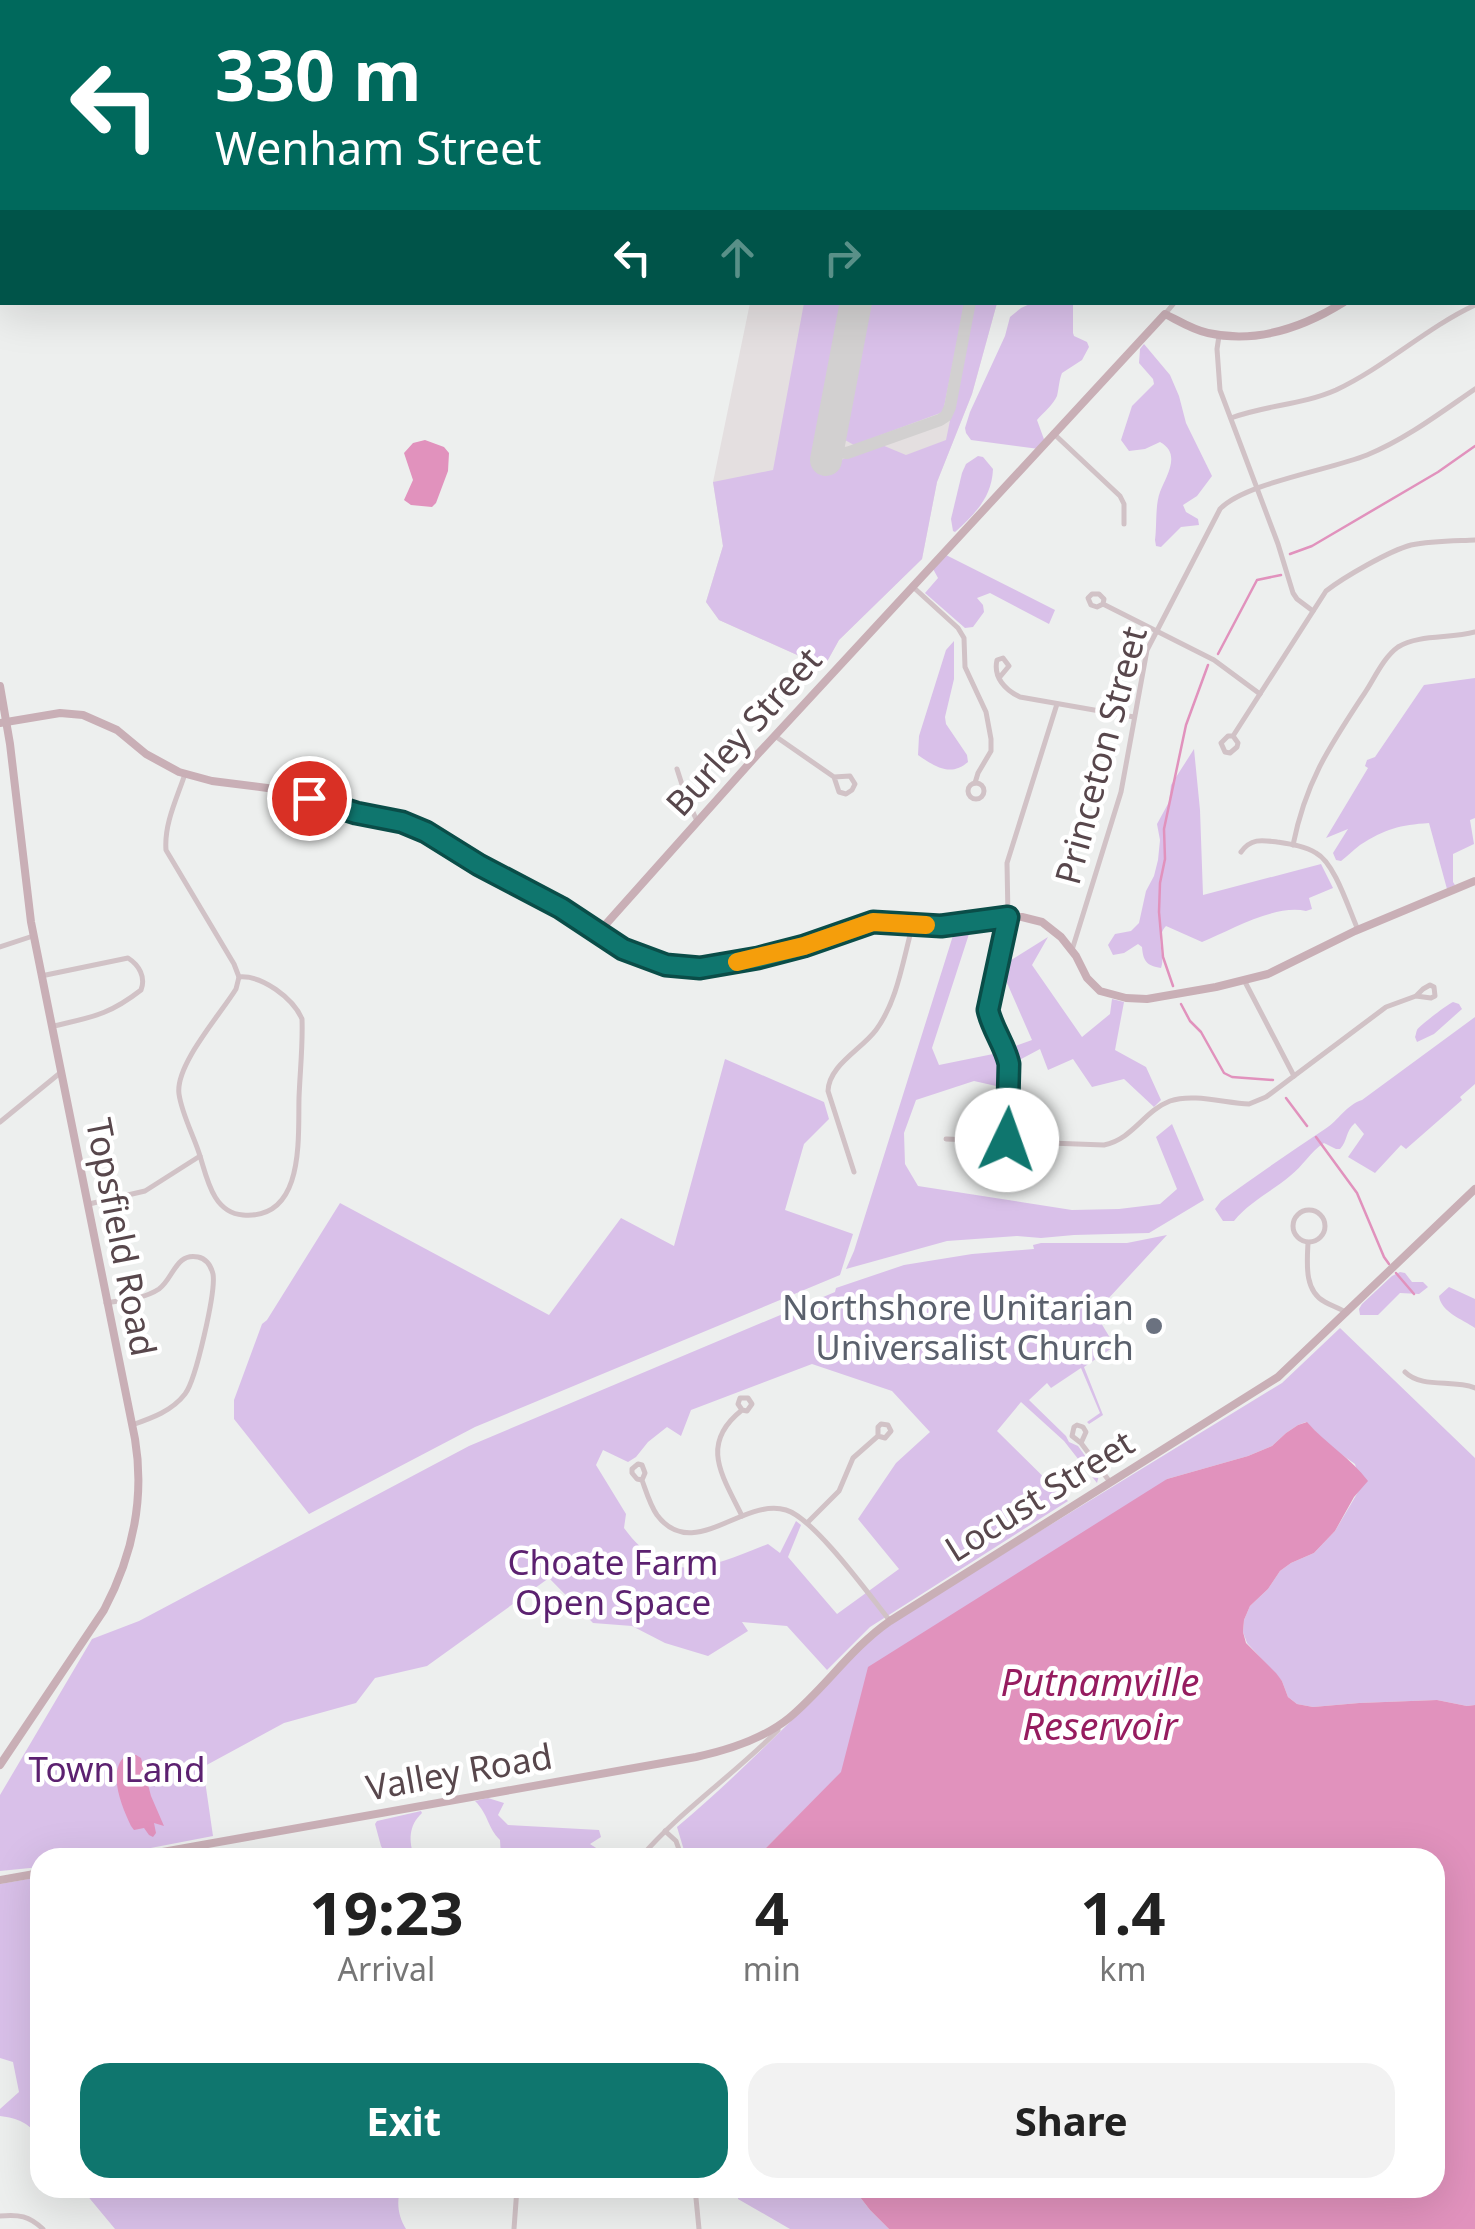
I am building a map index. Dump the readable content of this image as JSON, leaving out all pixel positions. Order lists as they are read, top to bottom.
{
  "streets": {
    "main road": [
      "Burley Street",
      "Topsfield Road",
      "Locust Street",
      "Valley Road"
    ],
    "street": ["Princeton Street"]
  },
  "crossings": [
    ["Locust Street", "Valley Road"]
  ],
  "water": ["Putnamville Reservoir"],
  "parks": ["Choate Farm Open Space", "Town Land"],
  "places": ["Northshore Unitarian Universalist Church"],
  "page": {
    "turn": ["330 m", "Wenham Street"],
    "eta": [
      "19:23",
      "Arrival",
      "4",
      "min",
      "1.4",
      "km"
    ],
    "buttons": ["Exit", "Share"]
  }
}
